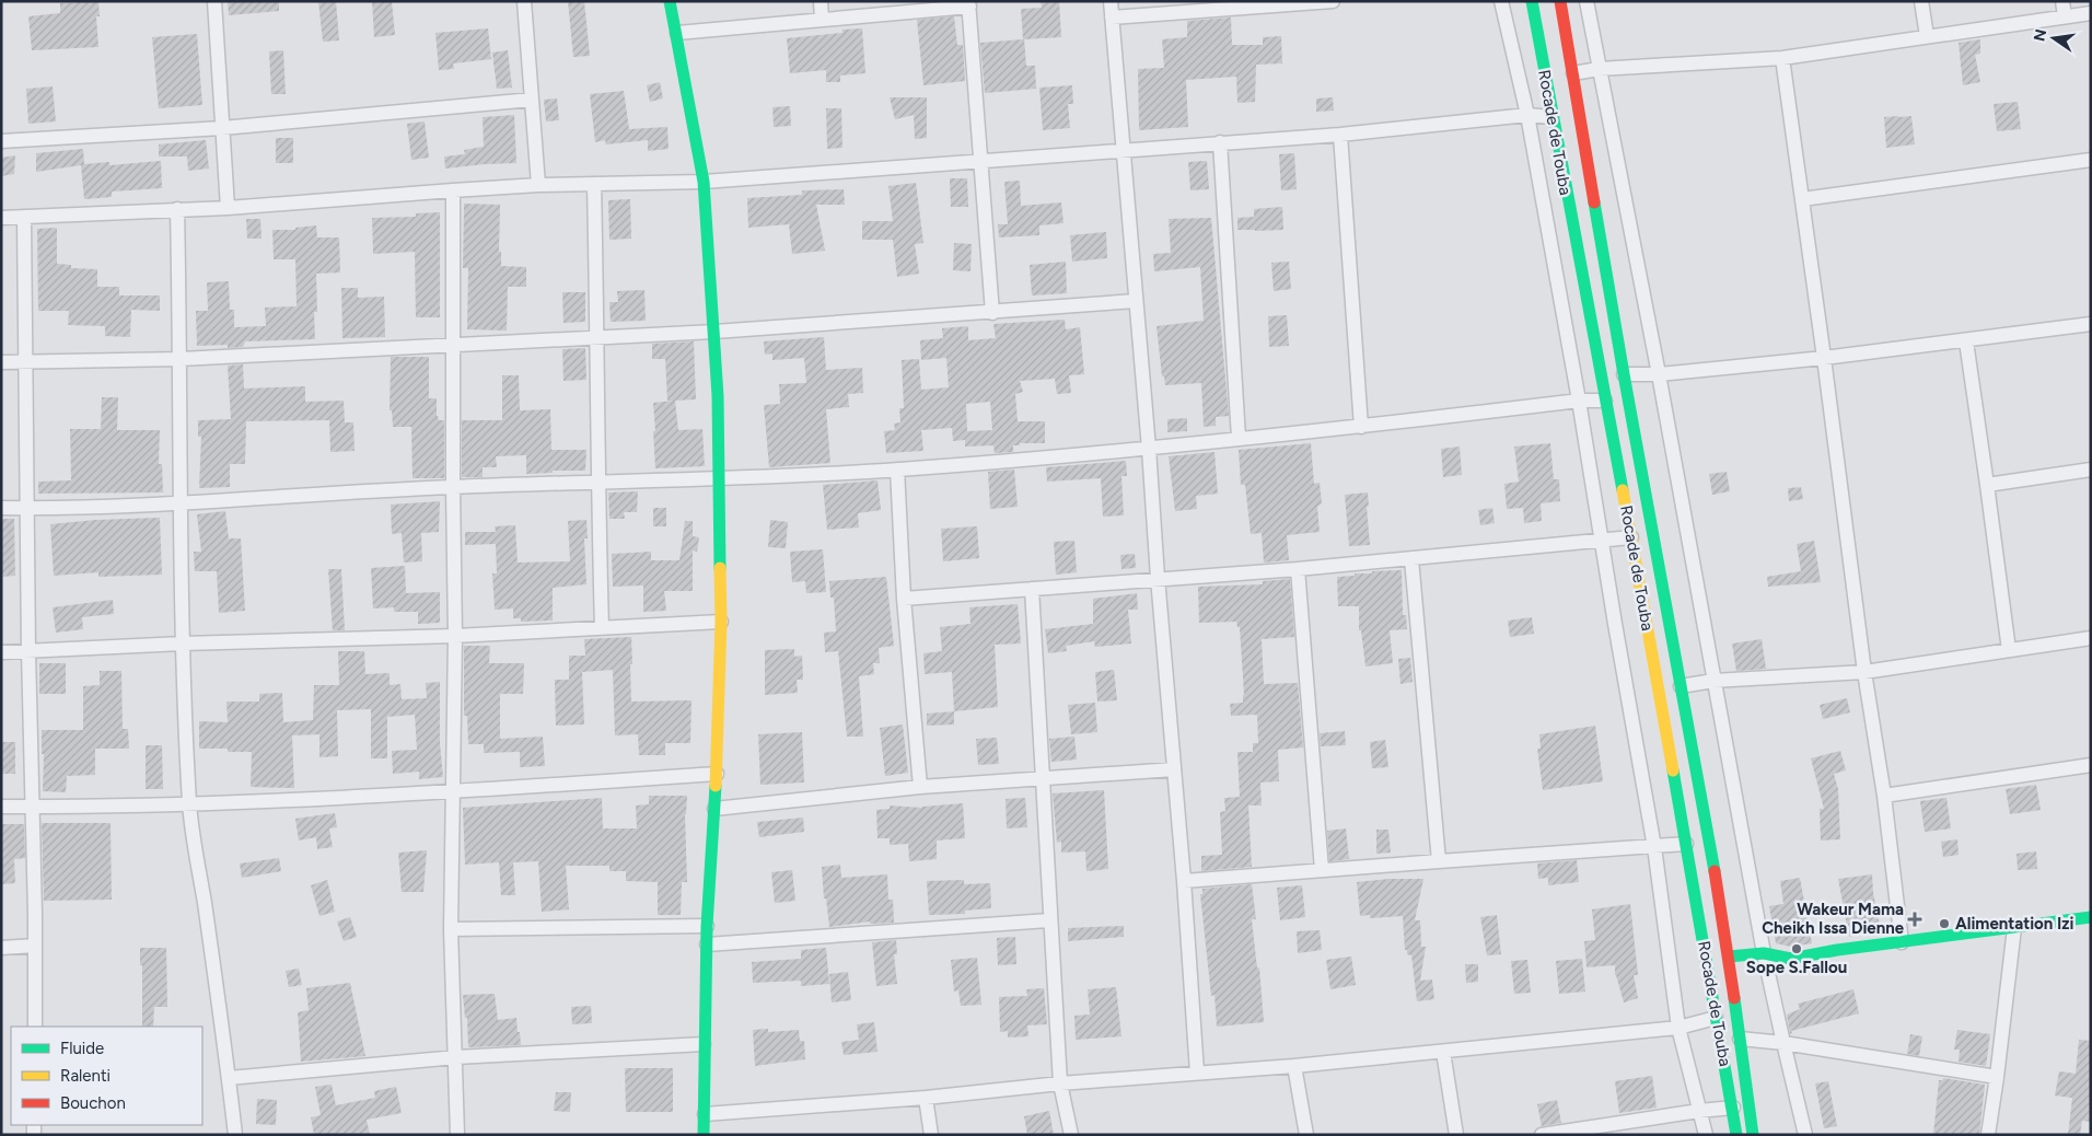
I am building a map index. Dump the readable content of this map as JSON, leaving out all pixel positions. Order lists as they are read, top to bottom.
{
  "streets": {
    "main road": ["Rocade de Touba"]
  },
  "places": {
    "health": ["Wakeur Mama Cheikh Issa Dienne"],
    "other": ["Alimentation Izi", "Sope S.Fallou"]
  },
  "legend": ["Fluide", "Ralenti", "Bouchon"],
  "north": "left"
}
